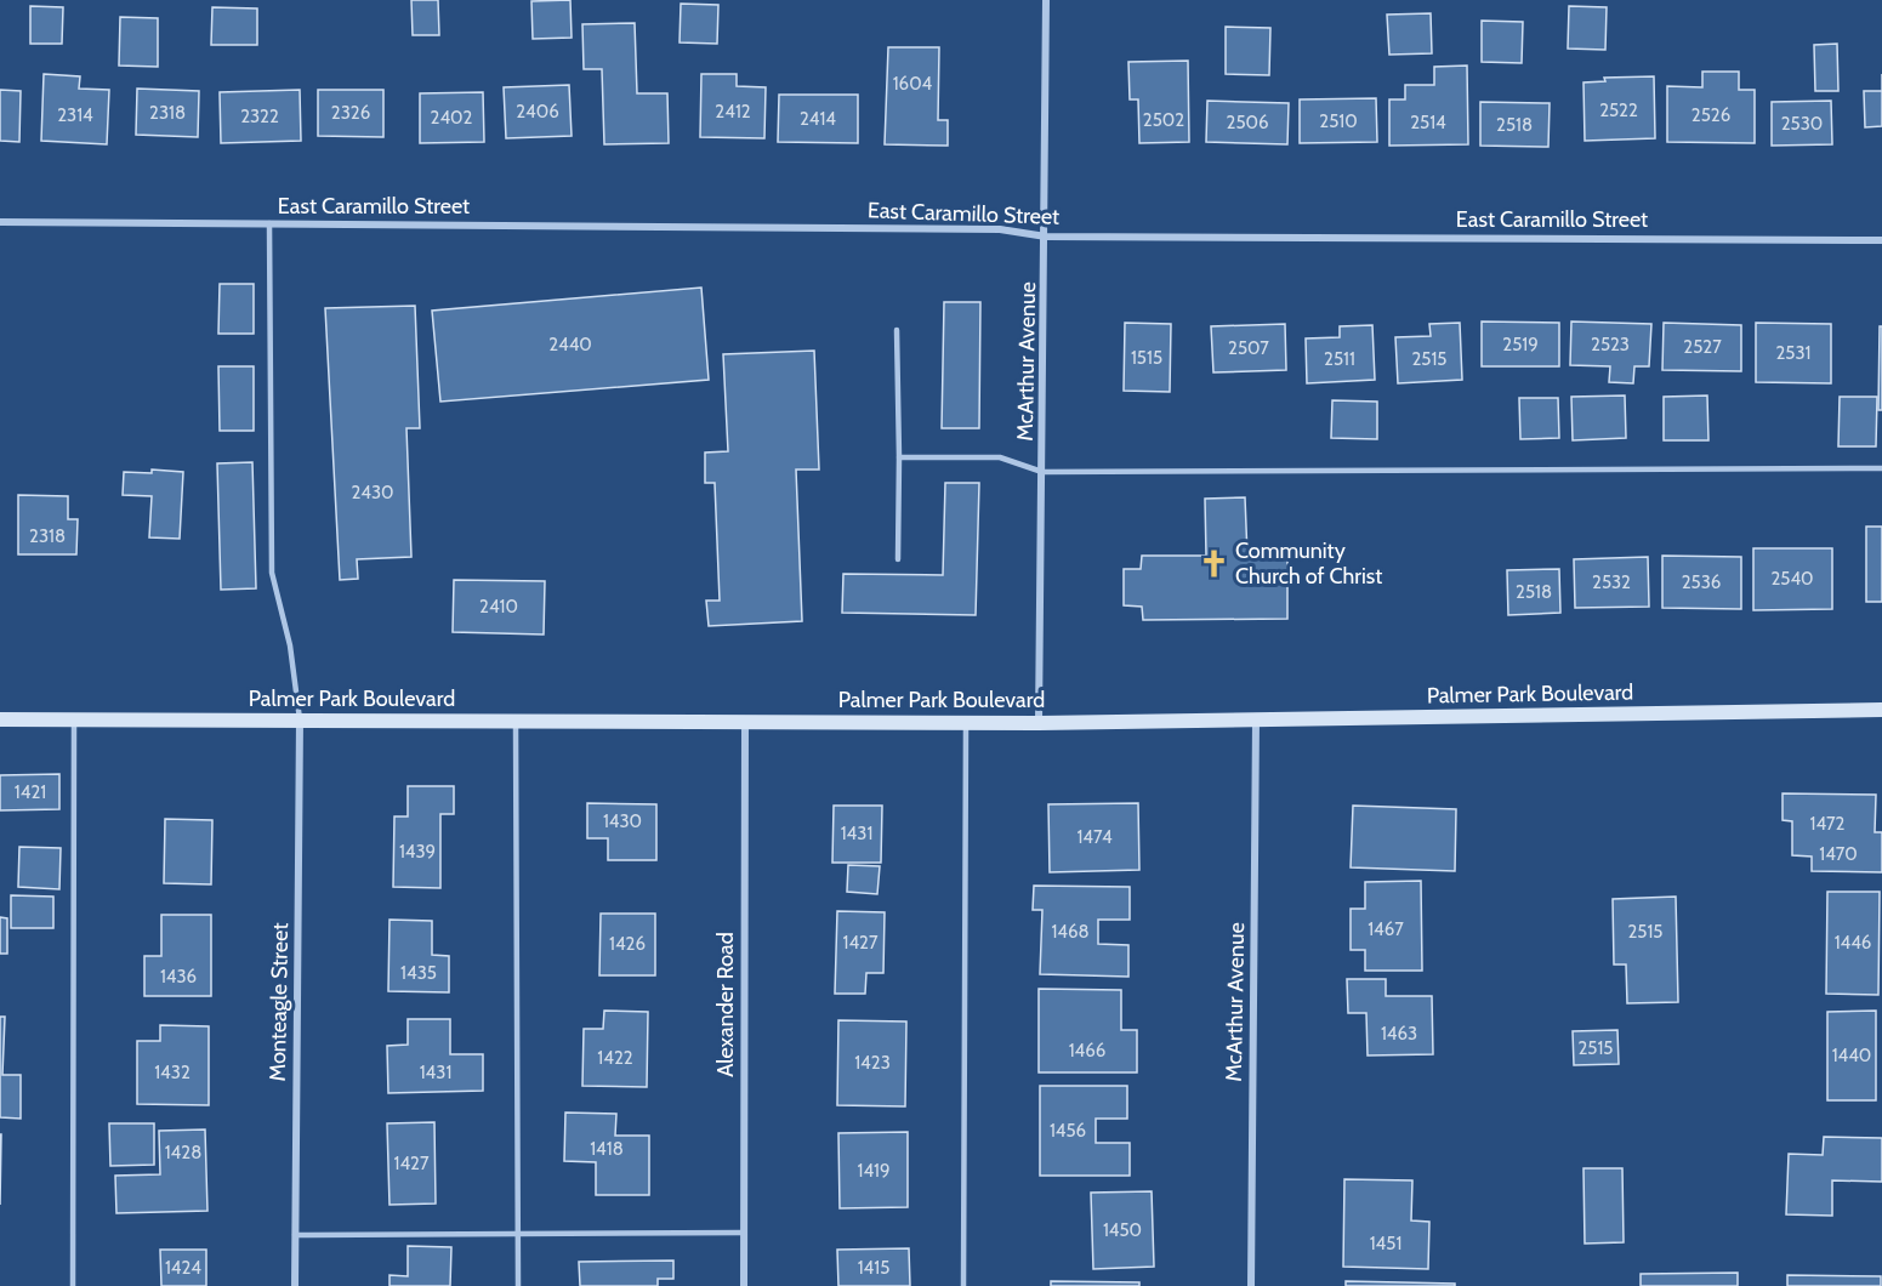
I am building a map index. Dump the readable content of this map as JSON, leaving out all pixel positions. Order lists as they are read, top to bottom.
{
  "streets": {
    "main road": ["Palmer Park Boulevard"],
    "street": [
      "East Caramillo Street",
      "McArthur Avenue",
      "Monteagle Street",
      "Alexander Road"
    ]
  },
  "crossings": [
    ["East Caramillo Street", "McArthur Avenue"],
    ["McArthur Avenue", "Palmer Park Boulevard"],
    ["Palmer Park Boulevard", "Monteagle Street"],
    ["Palmer Park Boulevard", "Alexander Road"]
  ],
  "places": {
    "church": ["Community Church of Christ"]
  },
  "house_numbers": [
    "1604",
    "2522",
    "2406",
    "2412",
    "2318",
    "2326",
    "2314",
    "2526",
    "2322",
    "2402",
    "2414",
    "2502",
    "2510",
    "2506",
    "2514",
    "2530",
    "2518",
    "2440",
    "2519",
    "2523",
    "2527",
    "2507",
    "2531",
    "1515",
    "2511",
    "2515",
    "2430",
    "2318",
    "2540",
    "2532",
    "2536",
    "2518",
    "2410",
    "1421",
    "1430",
    "1472",
    "1431",
    "1474",
    "1439",
    "1470",
    "1467",
    "1468",
    "2515",
    "1427",
    "1446",
    "1426",
    "1435",
    "1436",
    "1463",
    "2515",
    "1466",
    "1440",
    "1422",
    "1423",
    "1432",
    "1431",
    "1456",
    "1418",
    "1428",
    "1427",
    "1419",
    "1450",
    "1451",
    "1424",
    "1415"
  ]
}
